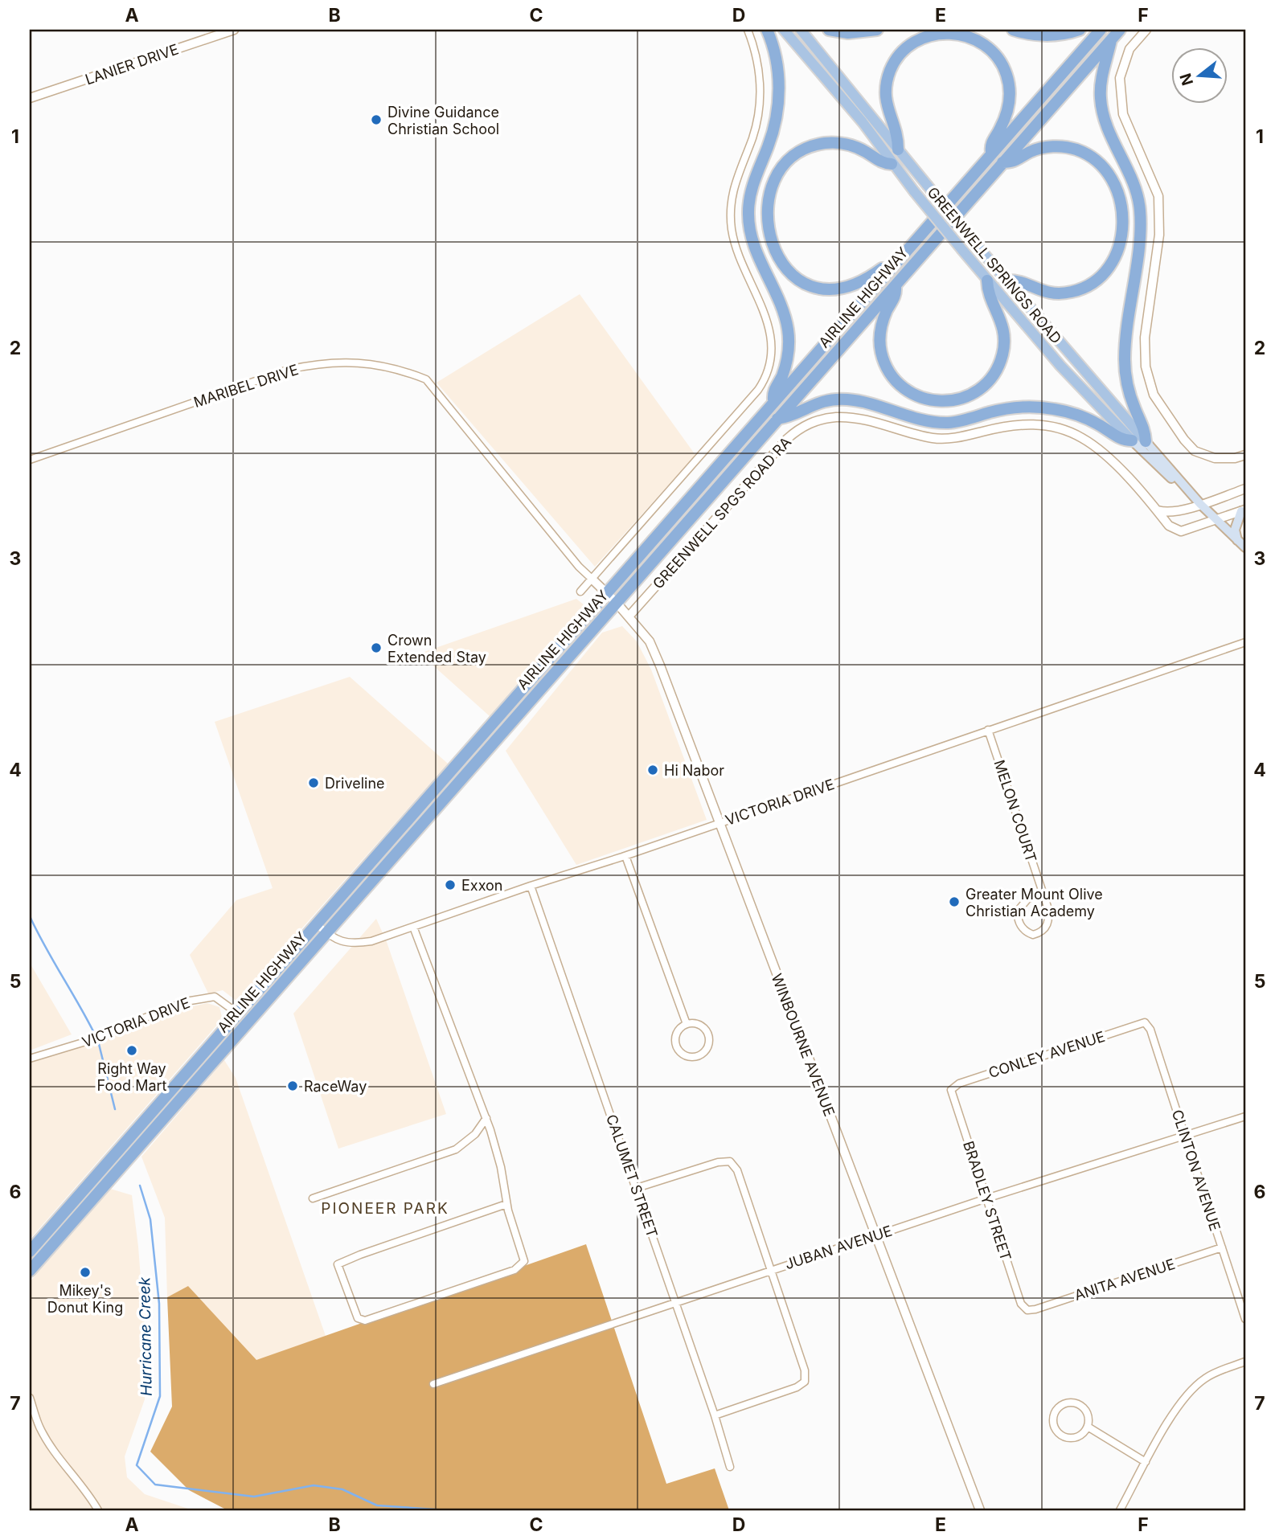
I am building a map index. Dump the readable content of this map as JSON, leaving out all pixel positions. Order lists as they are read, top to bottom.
{
  "streets": {
    "highway": ["AIRLINE HIGHWAY"],
    "main road": ["GREENWELL SPRINGS ROAD"],
    "street": [
      "LANIER DRIVE",
      "MARIBEL DRIVE",
      "GREENWELL SPGS ROAD RA",
      "VICTORIA DRIVE",
      "MELON COURT",
      "WINBOURNE AVENUE",
      "CONLEY AVENUE",
      "CLINTON AVENUE",
      "CALUMET STREET",
      "BRADLEY STREET",
      "JUBAN AVENUE",
      "ANITA AVENUE"
    ]
  },
  "crossings": [
    ["GREENWELL SPRINGS ROAD", "GREENWELL SPGS ROAD RA"],
    ["AIRLINE HIGHWAY", "MARIBEL DRIVE"],
    ["AIRLINE HIGHWAY", "VICTORIA DRIVE"],
    ["AIRLINE HIGHWAY", "WINBOURNE AVENUE"],
    ["MARIBEL DRIVE", "WINBOURNE AVENUE"],
    ["GREENWELL SPGS ROAD RA", "WINBOURNE AVENUE"],
    ["VICTORIA DRIVE", "MELON COURT"],
    ["VICTORIA DRIVE", "WINBOURNE AVENUE"],
    ["VICTORIA DRIVE", "CALUMET STREET"],
    ["WINBOURNE AVENUE", "JUBAN AVENUE"],
    ["CONLEY AVENUE", "CLINTON AVENUE"],
    ["CONLEY AVENUE", "BRADLEY STREET"],
    ["CLINTON AVENUE", "JUBAN AVENUE"],
    ["CLINTON AVENUE", "ANITA AVENUE"],
    ["CALUMET STREET", "JUBAN AVENUE"],
    ["BRADLEY STREET", "JUBAN AVENUE"],
    ["BRADLEY STREET", "ANITA AVENUE"]
  ],
  "districts": ["PIONEER PARK"],
  "water": ["Hurricane Creek"],
  "places": [
    "Divine Guidance Christian School",
    "Crown Extended Stay",
    "Hi Nabor",
    "Driveline",
    "Exxon",
    "Greater Mount Olive Christian Academy",
    "Right Way Food Mart",
    "RaceWay",
    "Mikey's Donut King"
  ],
  "north": "left",
  "grid": {
    "columns": [
      "A",
      "B",
      "C",
      "D",
      "E",
      "F"
    ],
    "rows": [
      "1",
      "2",
      "3",
      "4",
      "5",
      "6",
      "7"
    ]
  }
}
